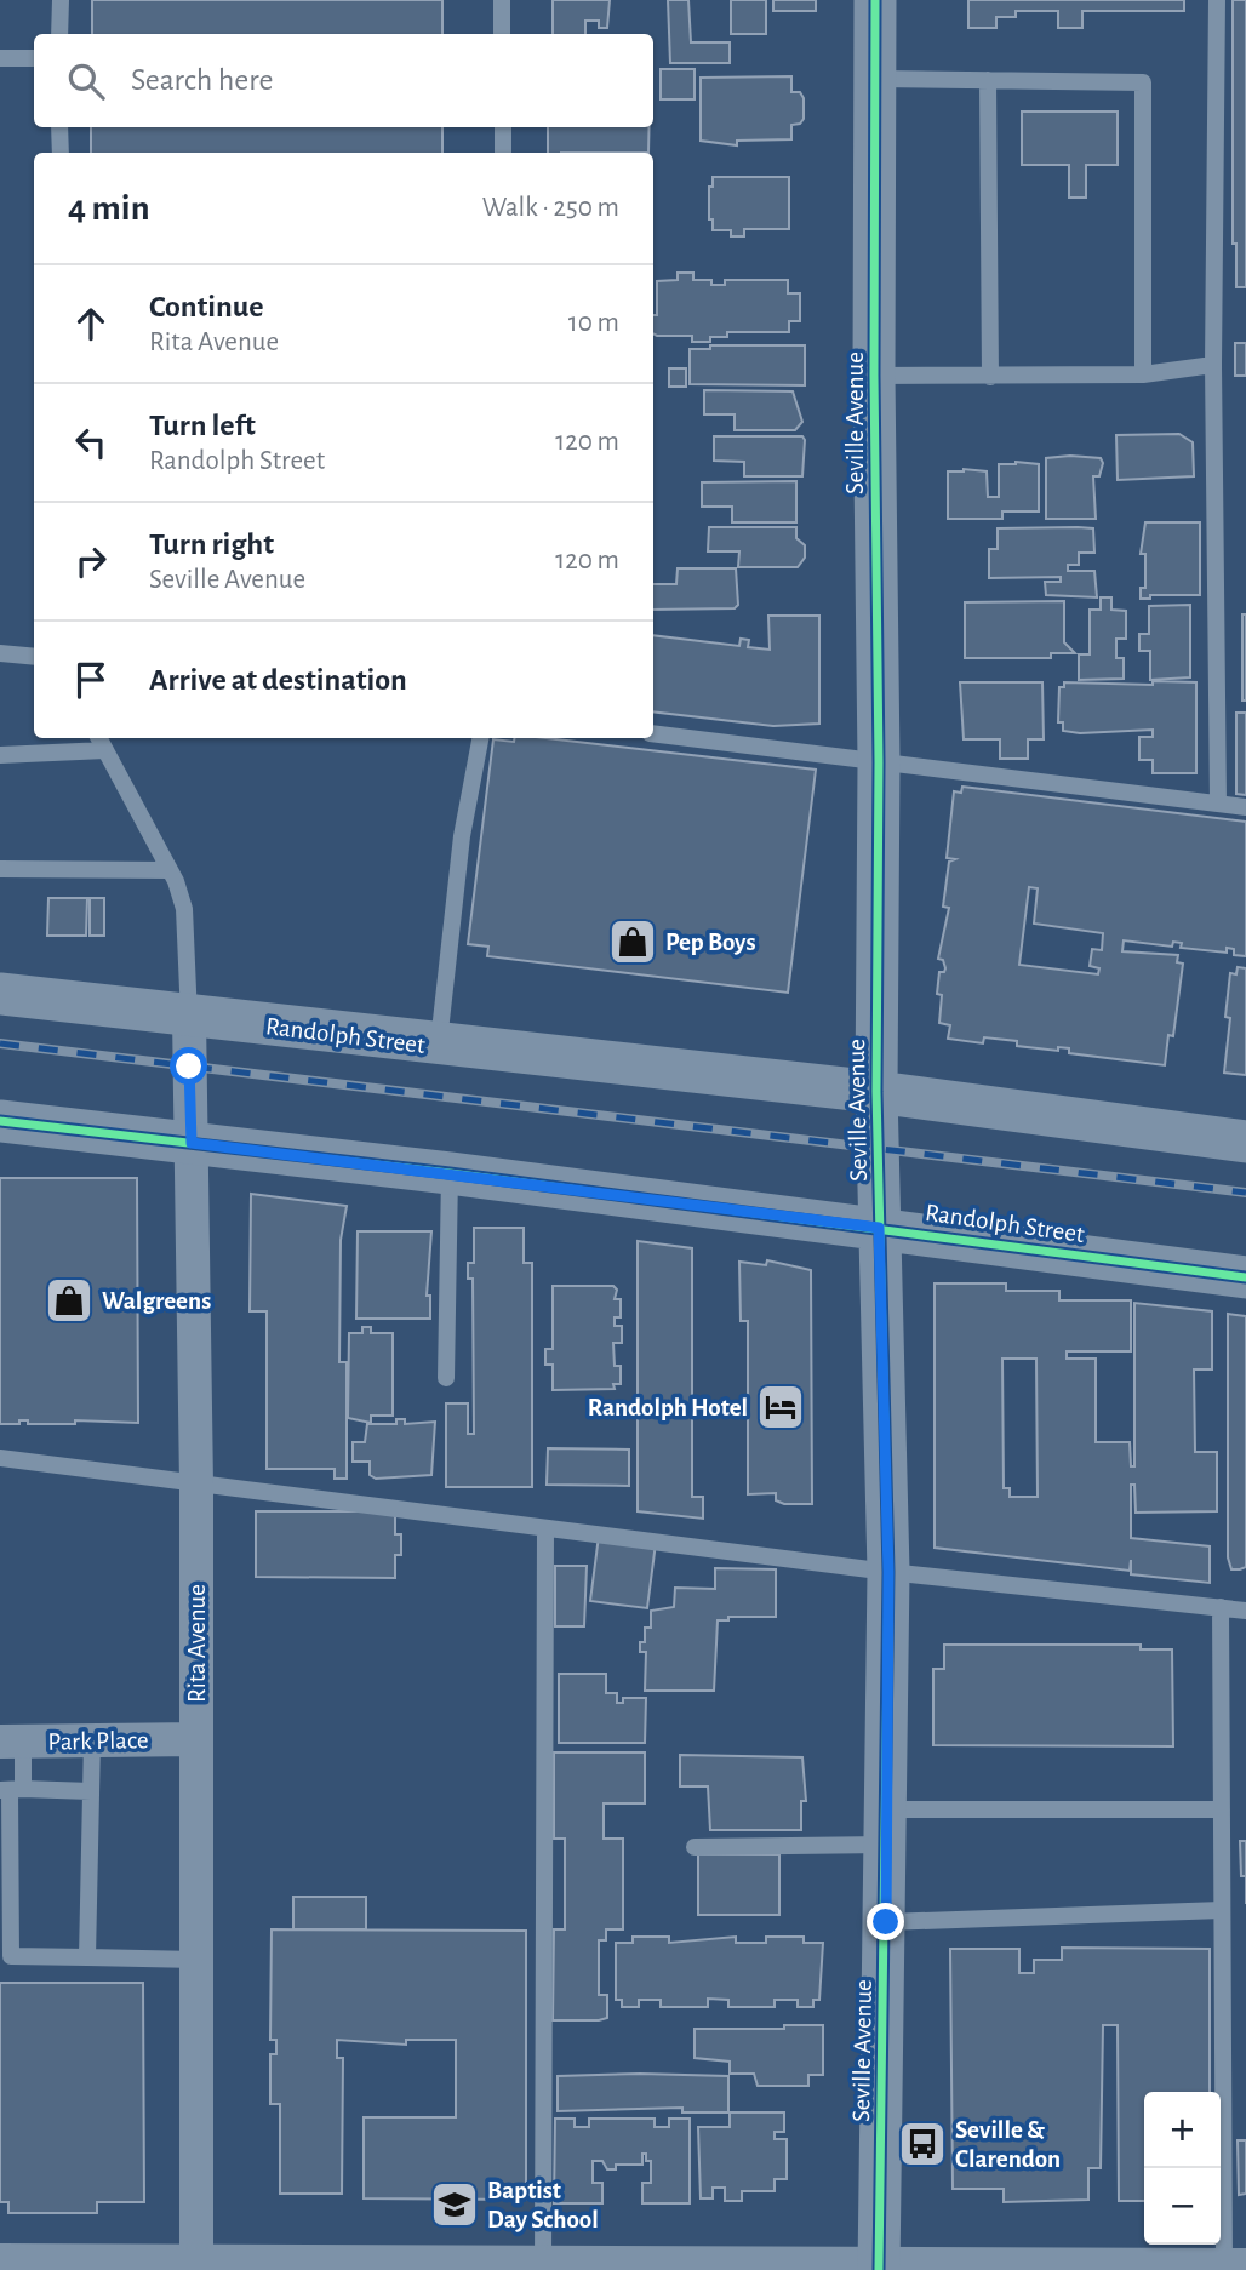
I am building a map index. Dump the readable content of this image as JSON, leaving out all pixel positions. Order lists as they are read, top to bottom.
{
  "streets": {
    "street": [
      "Seville Avenue",
      "Randolph Street",
      "Rita Avenue",
      "Park Place"
    ]
  },
  "crossings": [
    ["Seville Avenue", "Randolph Street"],
    ["Randolph Street", "Rita Avenue"],
    ["Rita Avenue", "Park Place"]
  ],
  "places": {
    "shop": ["Pep Boys", "Walgreens"],
    "hotel": ["Randolph Hotel"],
    "bus stop": ["Seville & Clarendon"],
    "school or university": ["Baptist Day School"]
  },
  "page": {
    "search": "Search here",
    "heading": ["4 min", "Walk · 250 m"],
    "list": [
      ["Continue", "Rita Avenue", "10 m"],
      ["Turn left", "Randolph Street", "120 m"],
      ["Turn right", "Seville Avenue", "120 m"],
      "Arrive at destination"
    ],
    "map_buttons": ["+", "−"]
  }
}
